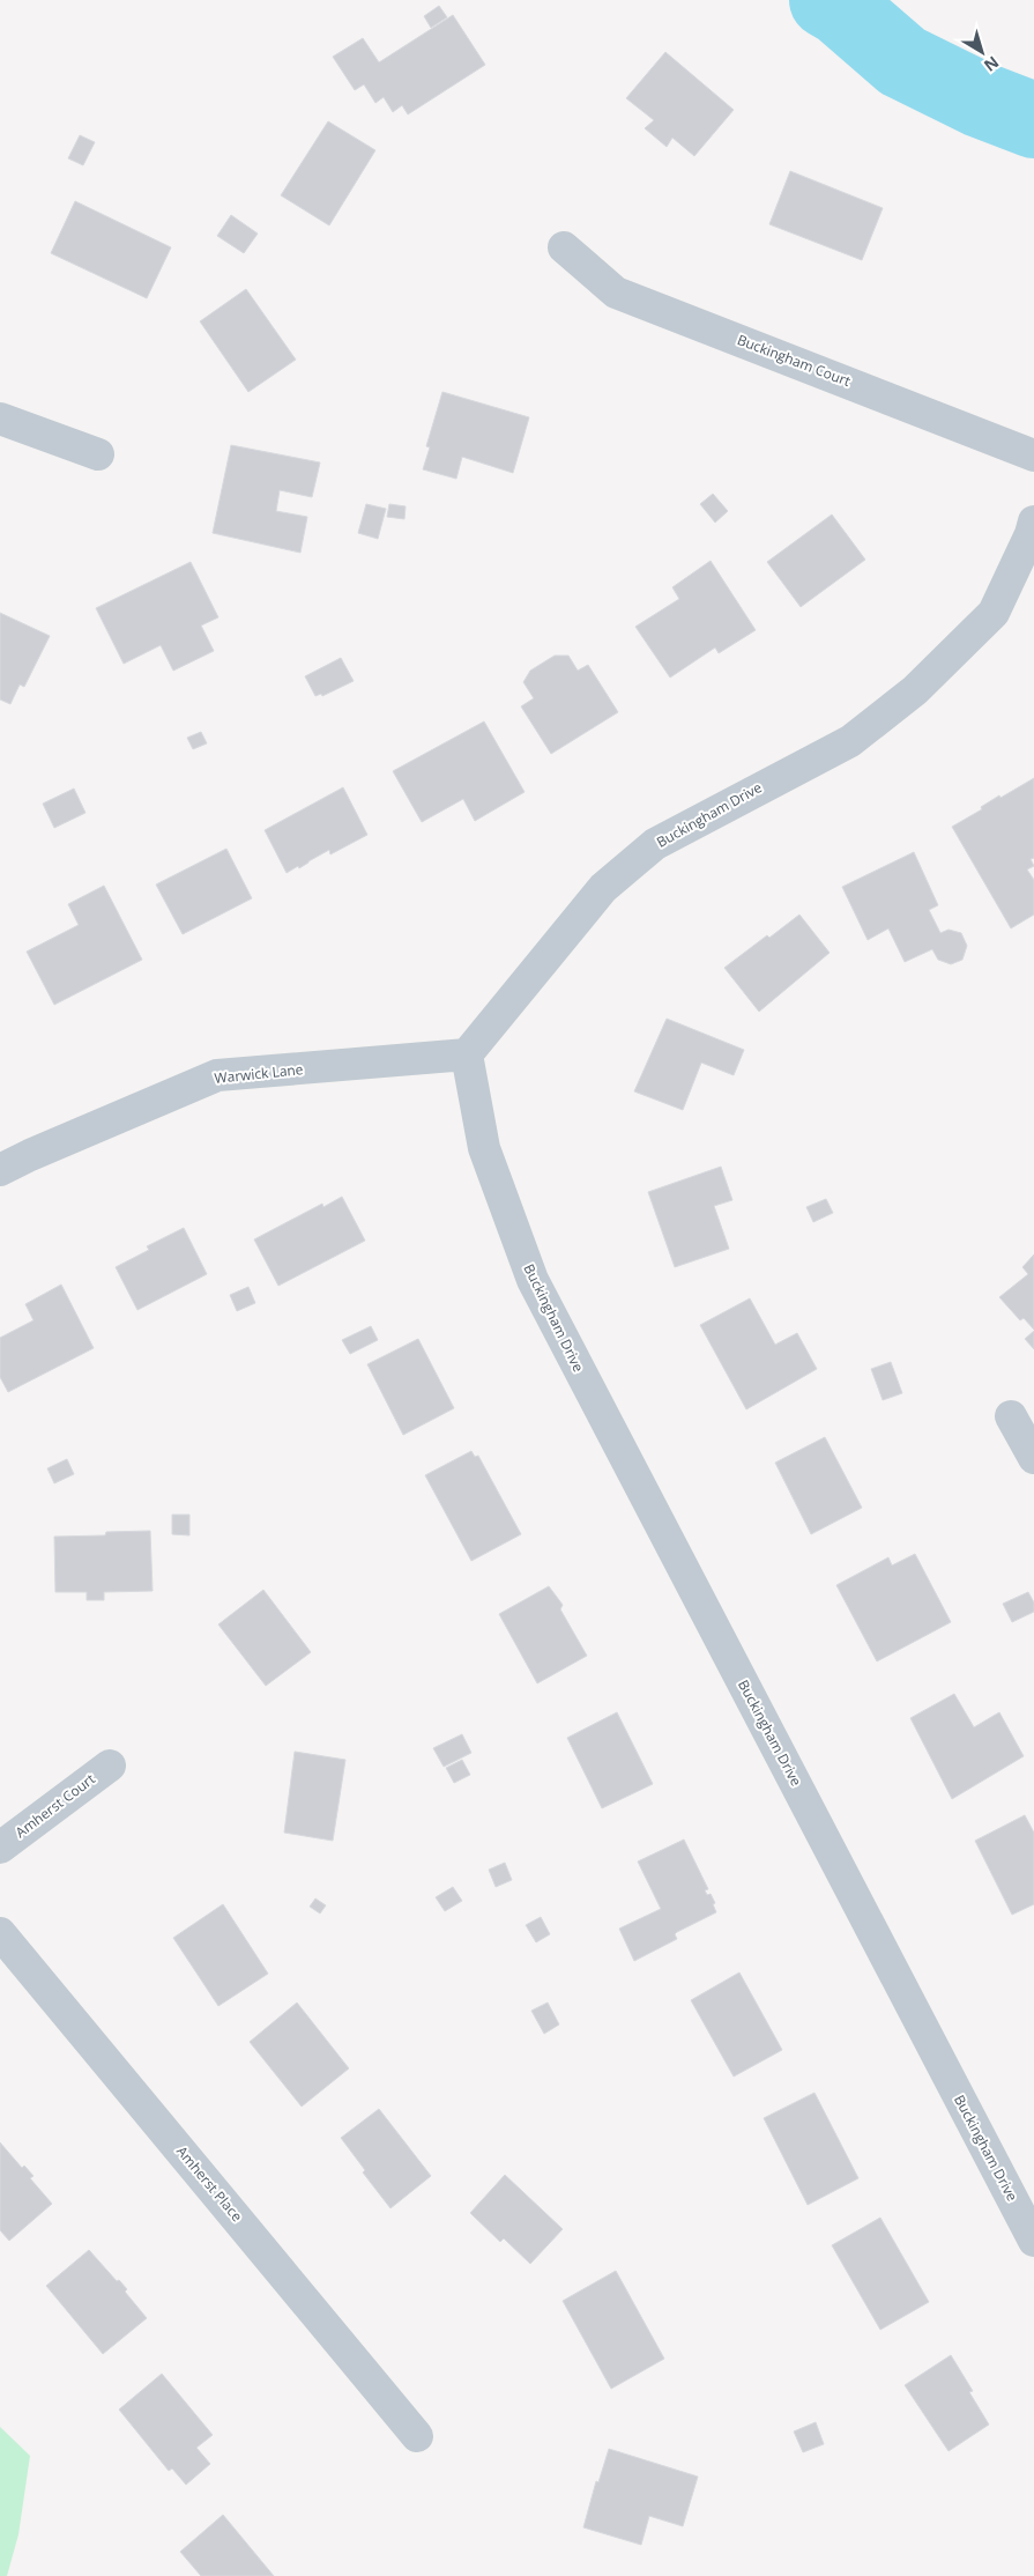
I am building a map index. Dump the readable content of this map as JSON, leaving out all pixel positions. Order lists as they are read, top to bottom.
{
  "streets": {
    "street": [
      "Buckingham Court",
      "Buckingham Drive",
      "Warwick Lane",
      "Amherst Court",
      "Amherst Place"
    ]
  },
  "crossings": [
    ["Buckingham Drive", "Warwick Lane"]
  ],
  "north": "bottom right"
}
